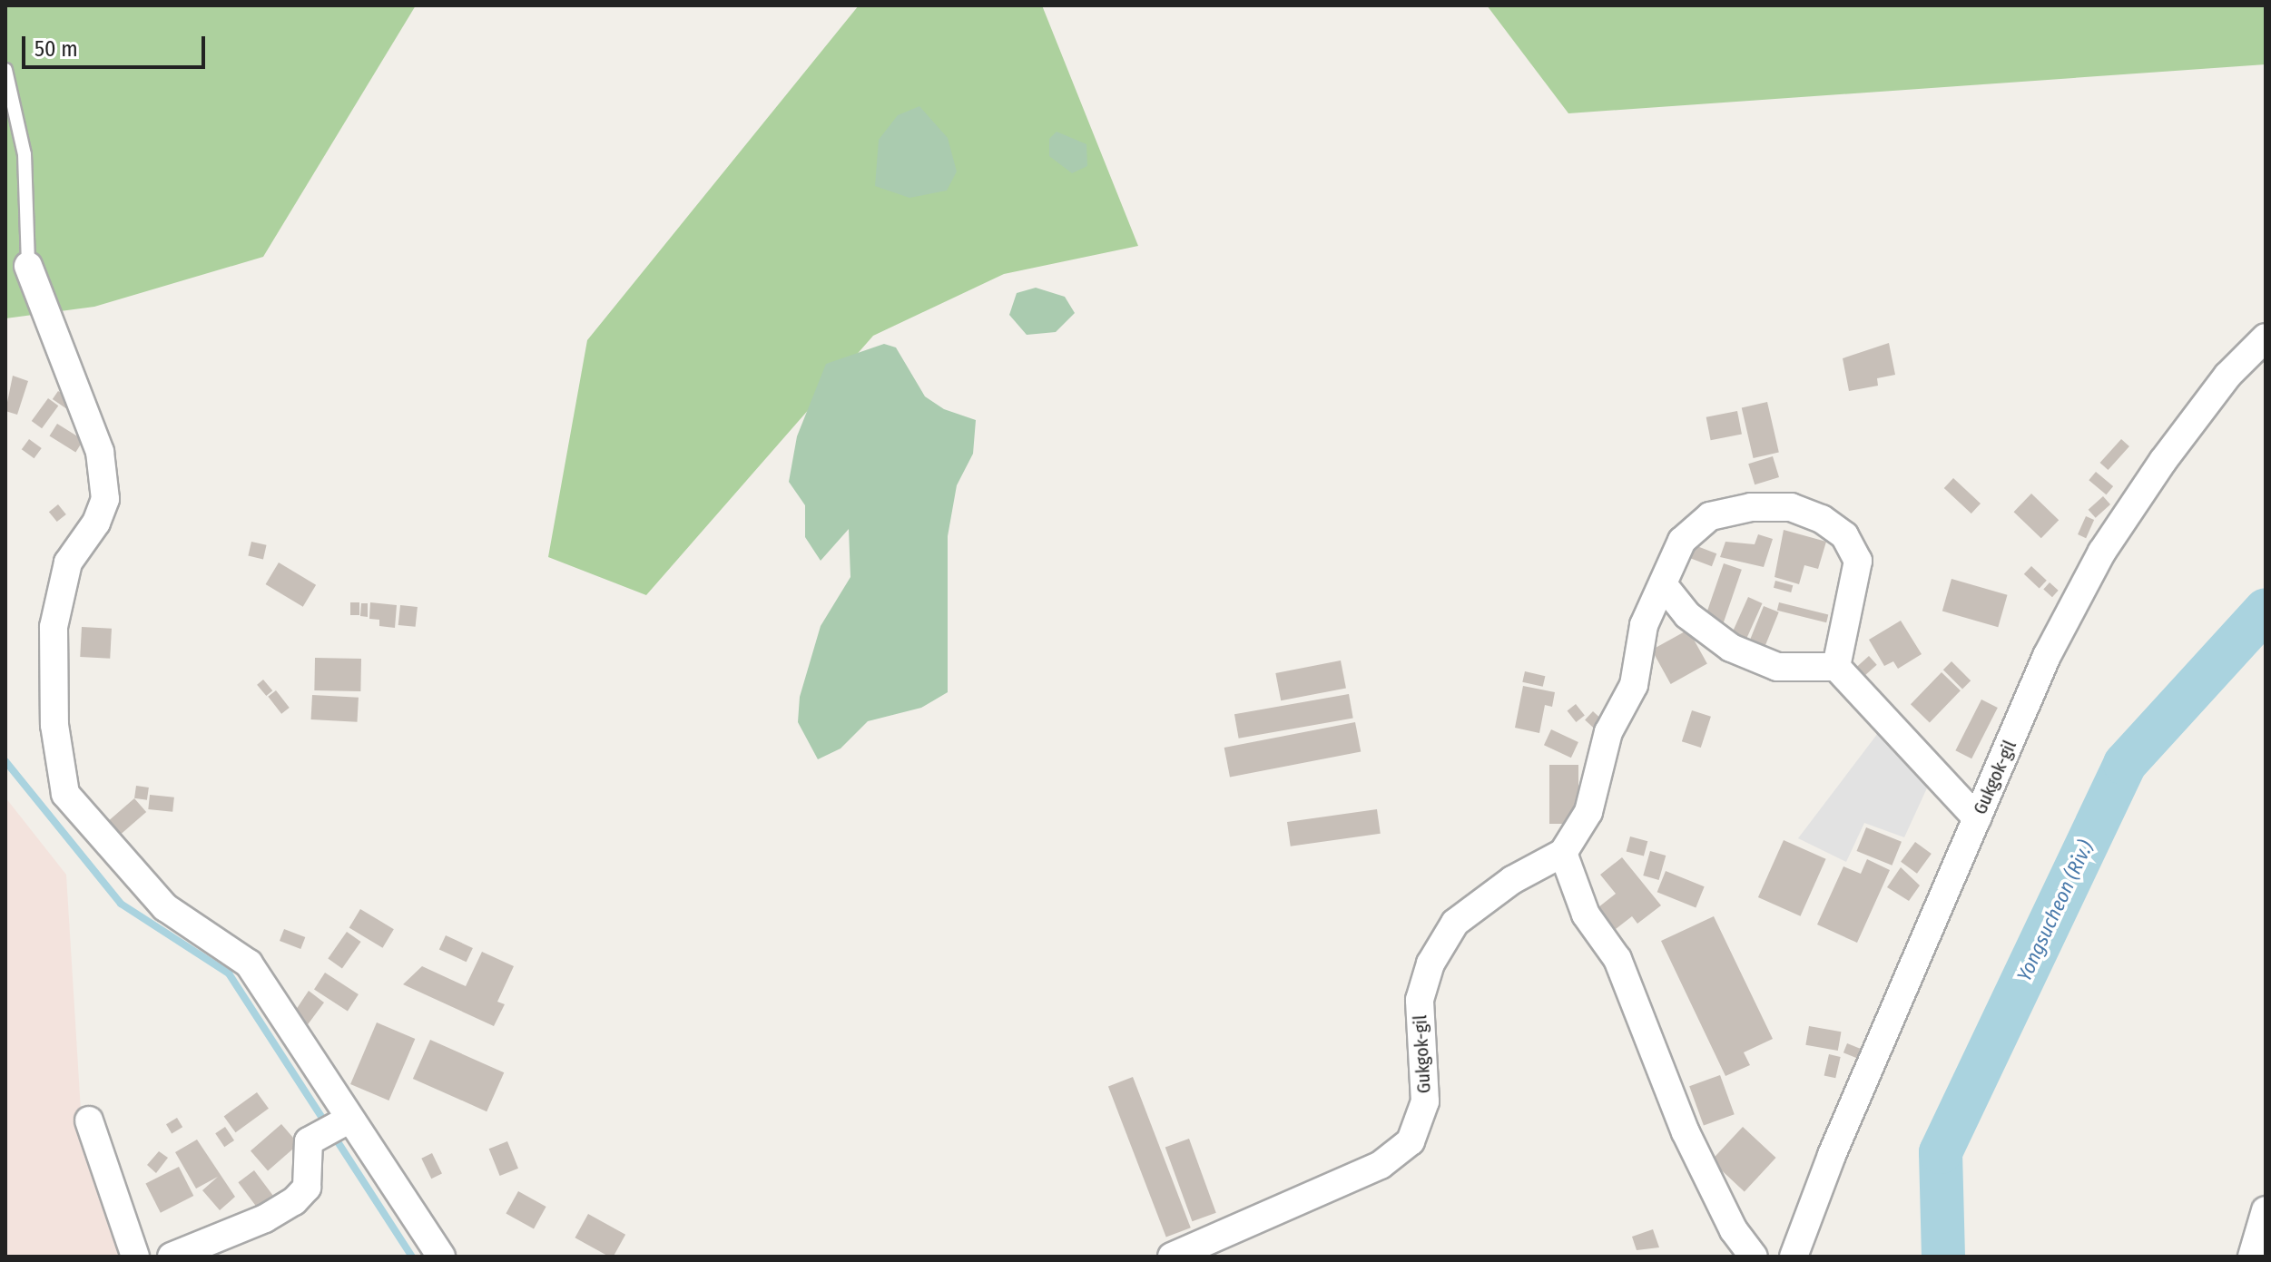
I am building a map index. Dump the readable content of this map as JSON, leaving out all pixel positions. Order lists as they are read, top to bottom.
{
  "streets": {
    "street": ["Gukgok-gil"]
  },
  "water": ["Yongsucheon (Riv.)"],
  "scale_bar": "50 m"
}
